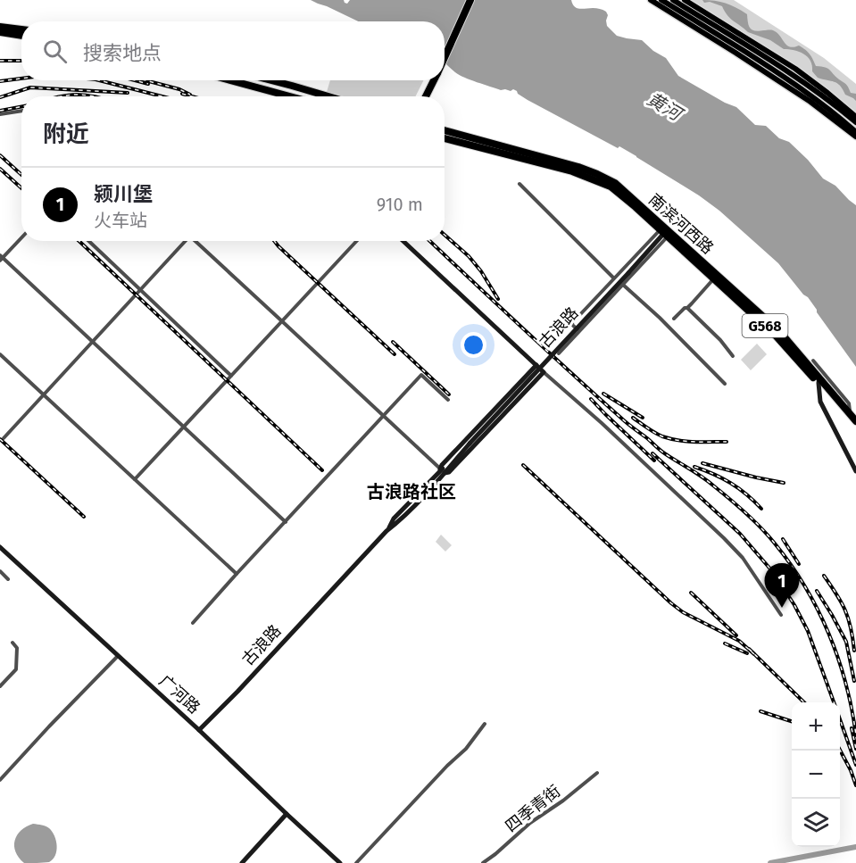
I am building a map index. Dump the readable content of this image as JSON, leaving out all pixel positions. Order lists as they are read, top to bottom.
{
  "streets": {
    "highway": ["南滨河西路", "G568"],
    "street": ["古浪路", "广河路", "四季青街"]
  },
  "crossings": [
    ["南滨河西路", "古浪路"],
    ["古浪路", "广河路"]
  ],
  "districts": ["古浪路社区"],
  "water": ["黄河"],
  "page": {
    "search": "搜索地点",
    "heading": "附近",
    "list": [
      {
        "mark": "1",
        "name": "颍川堡",
        "note": "火车站",
        "value": "910 m"
      }
    ],
    "pins": "1",
    "map_buttons": ["+", "−"]
  }
}
